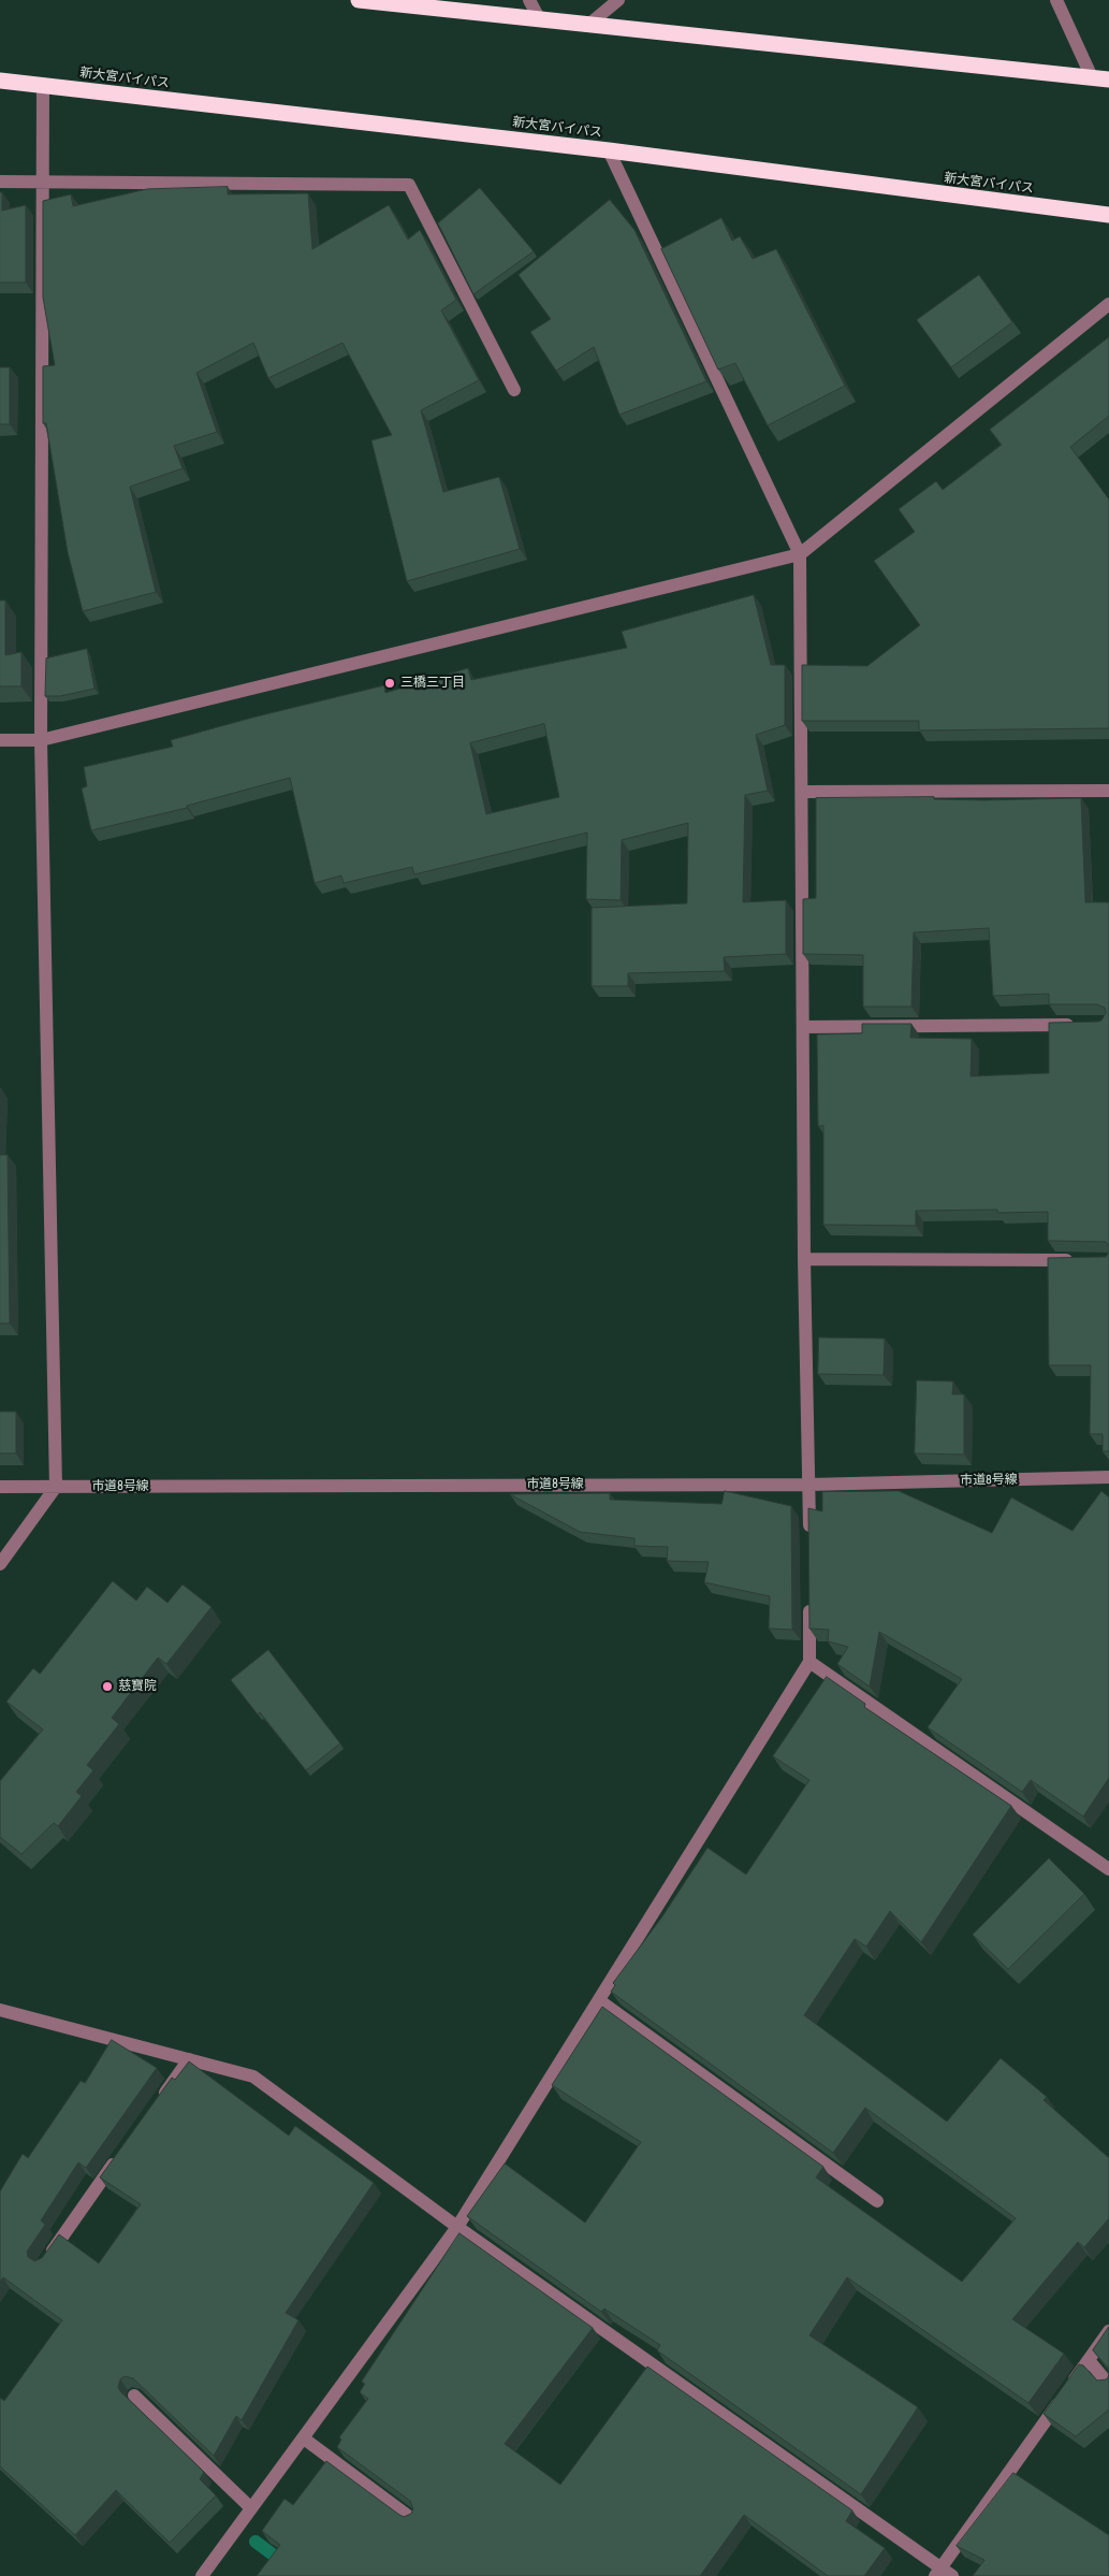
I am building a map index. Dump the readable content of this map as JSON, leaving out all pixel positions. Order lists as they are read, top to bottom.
{
  "streets": {
    "highway": ["新大宮バイパス"],
    "street": ["市道8号線"]
  },
  "places": ["三橋三丁目", "慈寶院"]
}
